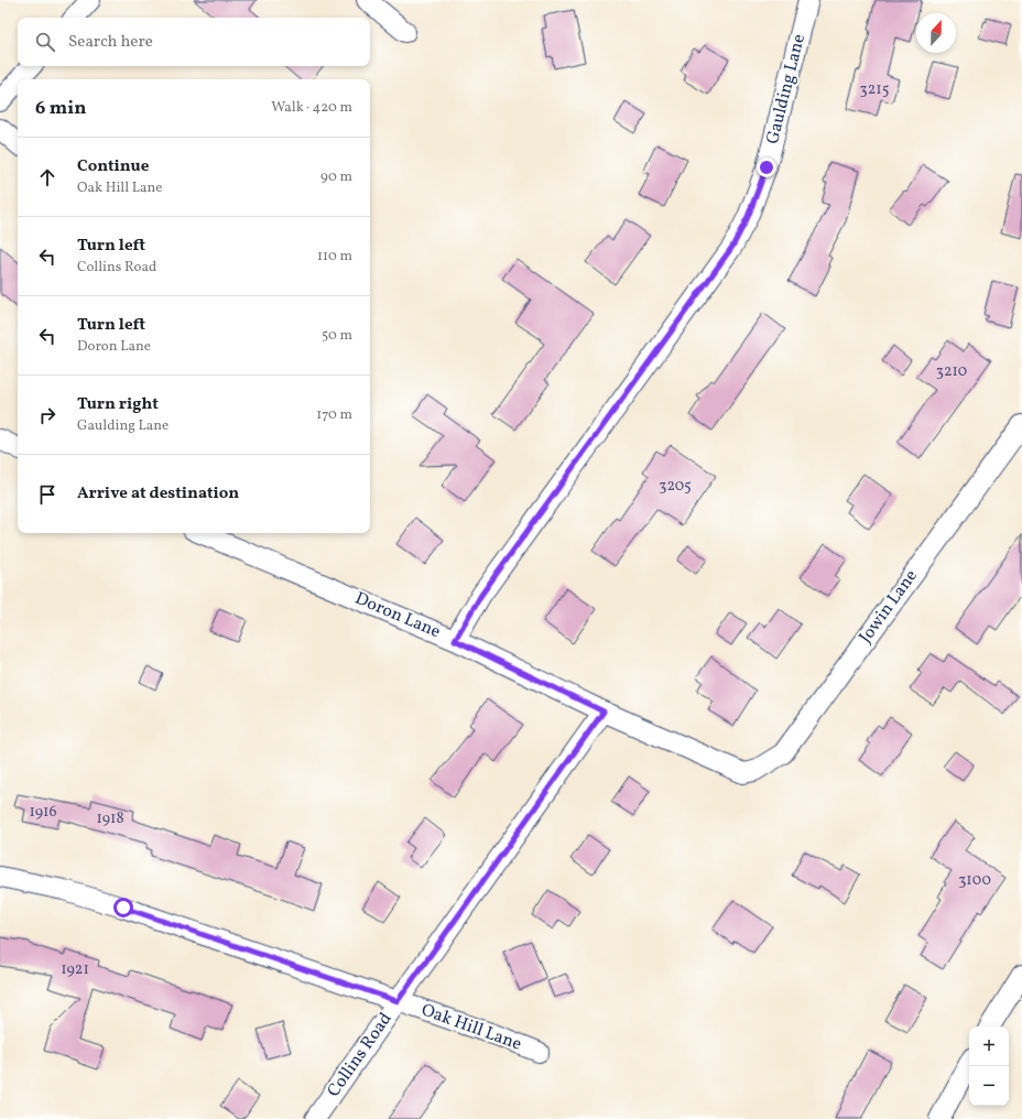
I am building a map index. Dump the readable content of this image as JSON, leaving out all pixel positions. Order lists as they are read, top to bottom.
{
  "streets": {
    "street": [
      "Gaulding Lane",
      "Jowin Lane",
      "Doron Lane",
      "Oak Hill Lane",
      "Collins Road"
    ]
  },
  "crossings": [
    ["Gaulding Lane", "Doron Lane"],
    ["Jowin Lane", "Doron Lane"],
    ["Doron Lane", "Collins Road"],
    ["Oak Hill Lane", "Collins Road"]
  ],
  "house_numbers": [
    "3215",
    "3210",
    "3205",
    "1916",
    "1918",
    "3100",
    "1921"
  ],
  "north": "top",
  "page": {
    "search": "Search here",
    "heading": ["6 min", "Walk · 420 m"],
    "list": [
      ["Continue", "Oak Hill Lane", "90 m"],
      ["Turn left", "Collins Road", "110 m"],
      ["Turn left", "Doron Lane", "50 m"],
      ["Turn right", "Gaulding Lane", "170 m"],
      "Arrive at destination"
    ],
    "map_buttons": ["+", "−"]
  }
}
